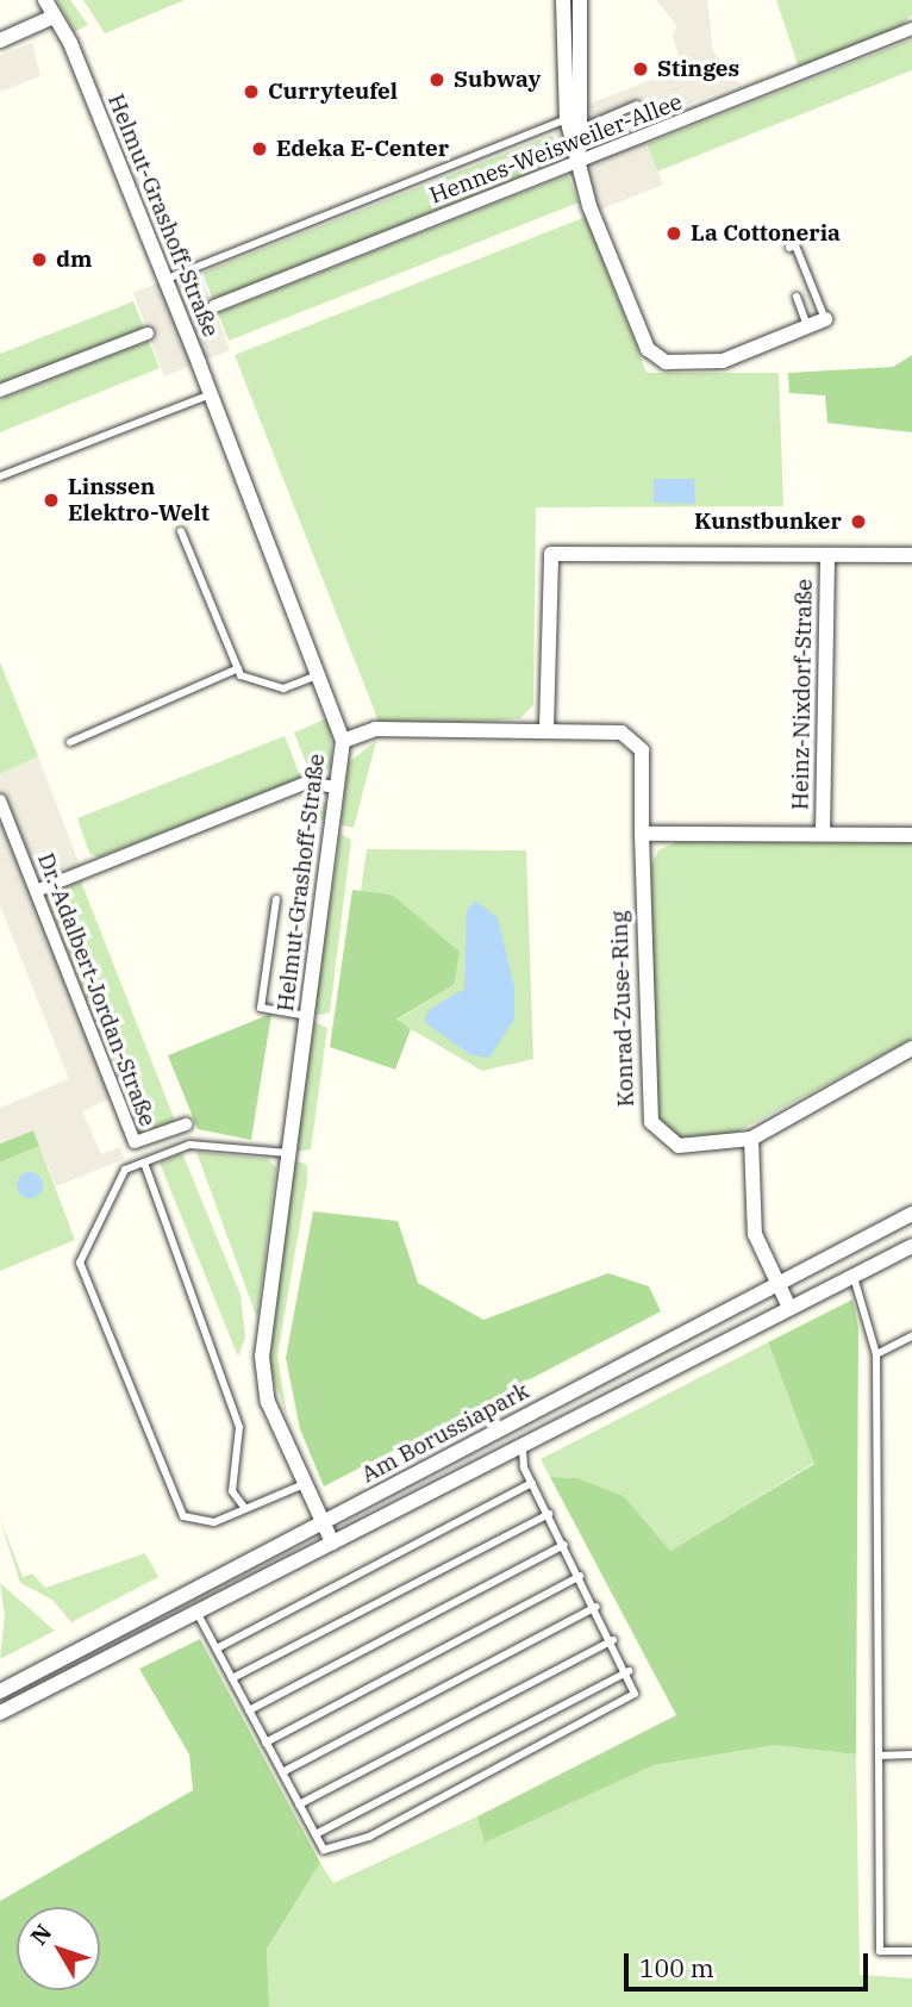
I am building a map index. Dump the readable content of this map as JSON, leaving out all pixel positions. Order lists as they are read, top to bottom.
{
  "streets": {
    "street": [
      "Hennes-Weisweiler-Allee",
      "Helmut-Grashoff-Straße",
      "Heinz-Nixdorf-Straße",
      "Dr.-Adalbert-Jordan-Straße",
      "Konrad-Zuse-Ring",
      "Am Borussiapark"
    ]
  },
  "crossings": [
    ["Helmut-Grashoff-Straße", "Konrad-Zuse-Ring"],
    ["Helmut-Grashoff-Straße", "Am Borussiapark"],
    ["Heinz-Nixdorf-Straße", "Konrad-Zuse-Ring"]
  ],
  "places": [
    "Stinges",
    "Subway",
    "Curryteufel",
    "Edeka E-Center",
    "La Cottoneria",
    "dm",
    "Linssen Elektro-Welt",
    "Kunstbunker"
  ],
  "scale_bar": "100 m",
  "north": "top left"
}
